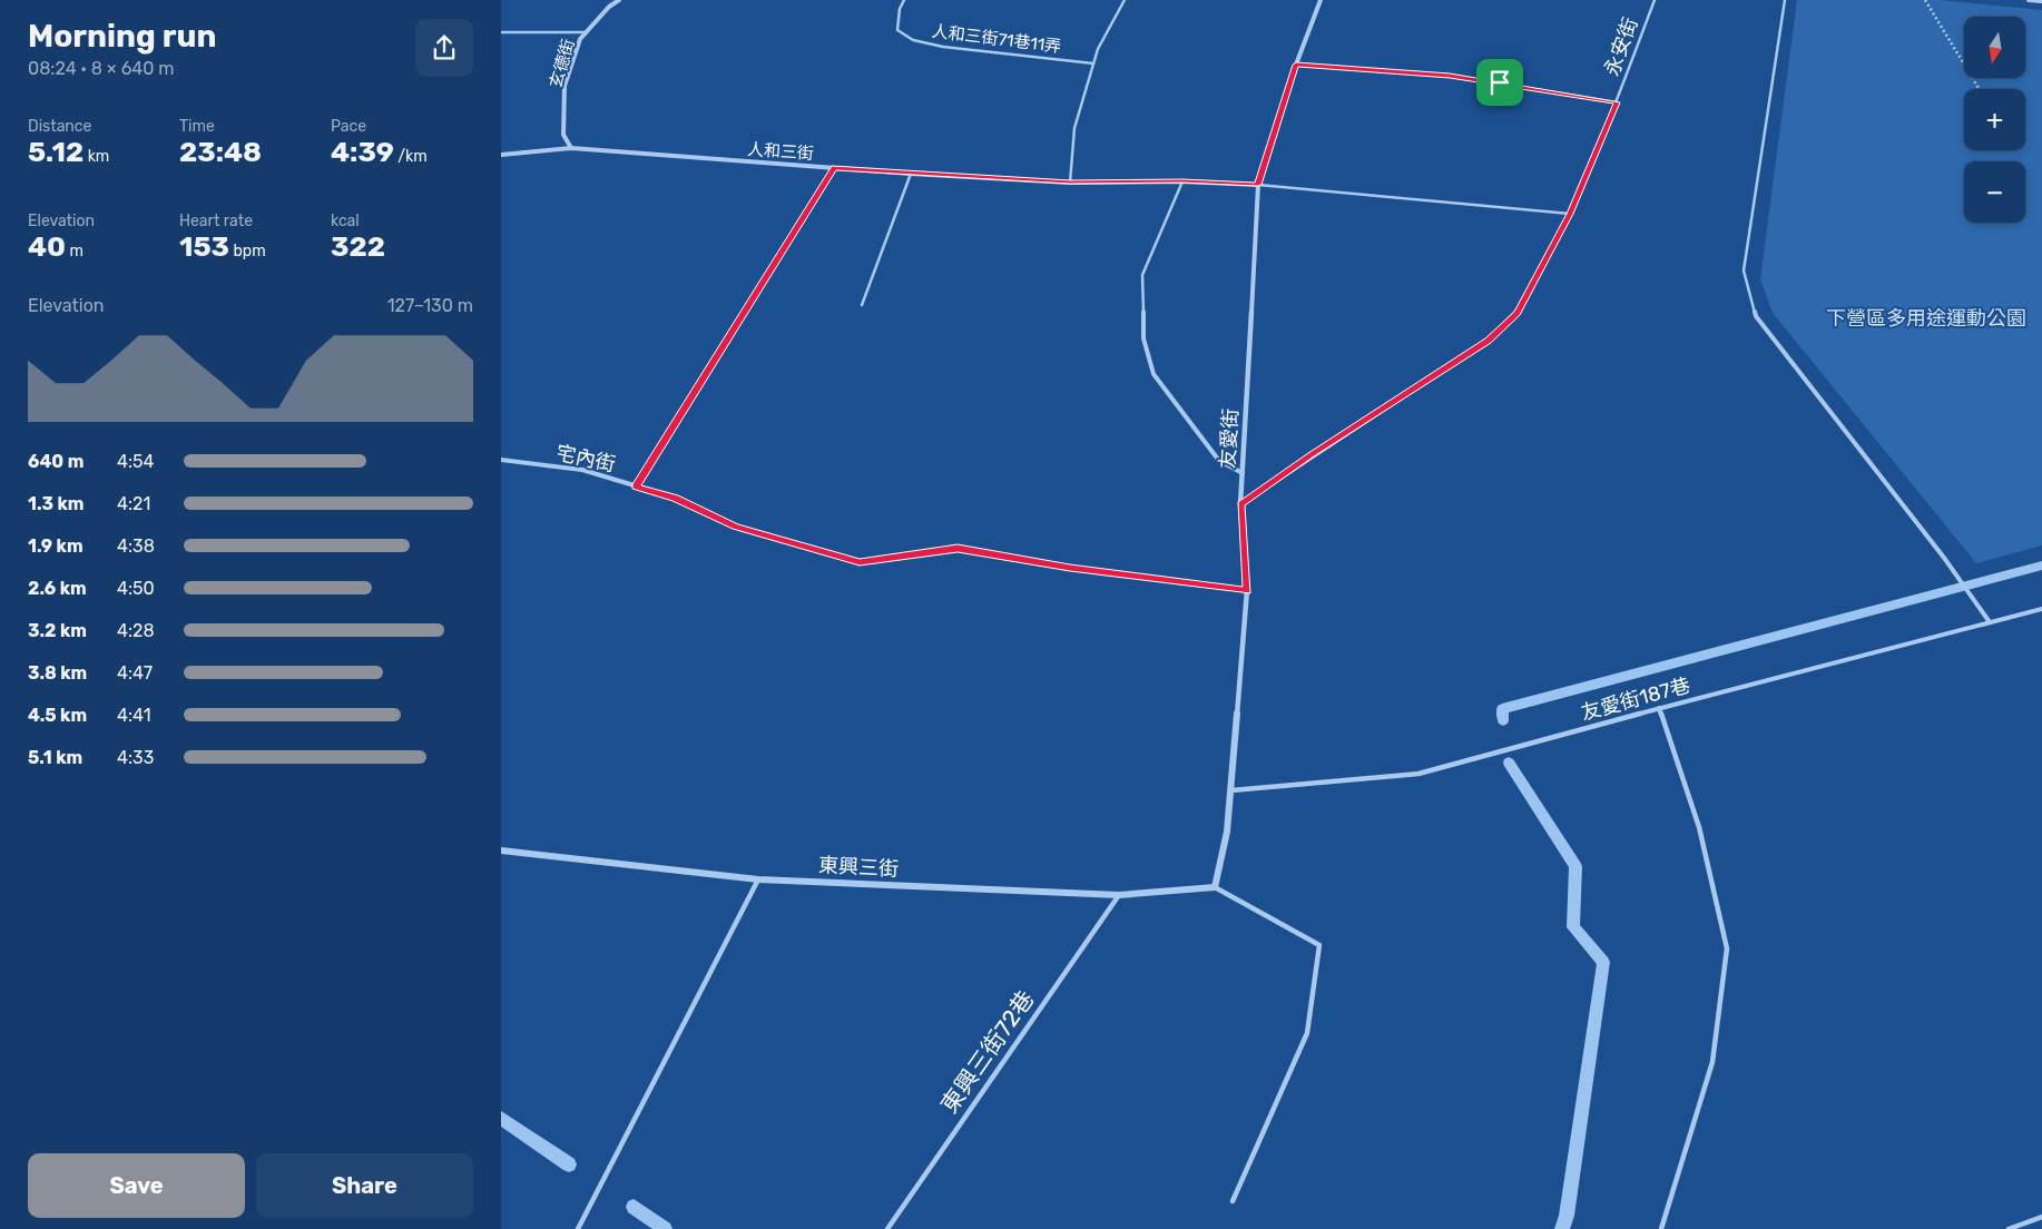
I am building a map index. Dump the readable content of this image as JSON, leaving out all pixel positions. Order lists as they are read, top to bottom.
{
  "streets": {
    "street": [
      "玄德街",
      "人和三街",
      "友愛街",
      "東興三街"
    ],
    "lane": [
      "人和三街71巷11弄",
      "永安街",
      "宅內街",
      "友愛街187巷",
      "東興三街72巷"
    ]
  },
  "crossings": [
    ["永安街", "友愛街"],
    ["玄德街", "人和三街"],
    ["人和三街", "友愛街"],
    ["友愛街", "宅內街"],
    ["友愛街", "友愛街187巷"],
    ["友愛街", "東興三街"],
    ["東興三街", "東興三街72巷"]
  ],
  "parks": ["下營區多用途運動公園"],
  "north": "bottom",
  "page": {
    "heading": ["Morning run", "08:24 · 8 × 640 m"],
    "map_buttons": ["+", "−"],
    "stats": [
      ["Distance", "5.12 km"],
      ["Time", "23:48"],
      ["Pace", "4:39 /km"],
      ["Elevation", "40 m"],
      ["Heart rate", "153 bpm"],
      ["kcal", "322"]
    ],
    "chart": ["Elevation", "127–130 m"],
    "list": [
      {
        "name": "640 m",
        "note": "4:54"
      },
      {
        "name": "1.3 km",
        "note": "4:21"
      },
      {
        "name": "1.9 km",
        "note": "4:38"
      },
      {
        "name": "2.6 km",
        "note": "4:50"
      },
      {
        "name": "3.2 km",
        "note": "4:28"
      },
      {
        "name": "3.8 km",
        "note": "4:47"
      },
      {
        "name": "4.5 km",
        "note": "4:41"
      },
      {
        "name": "5.1 km",
        "note": "4:33"
      }
    ],
    "buttons": ["Save", "Share"]
  }
}
